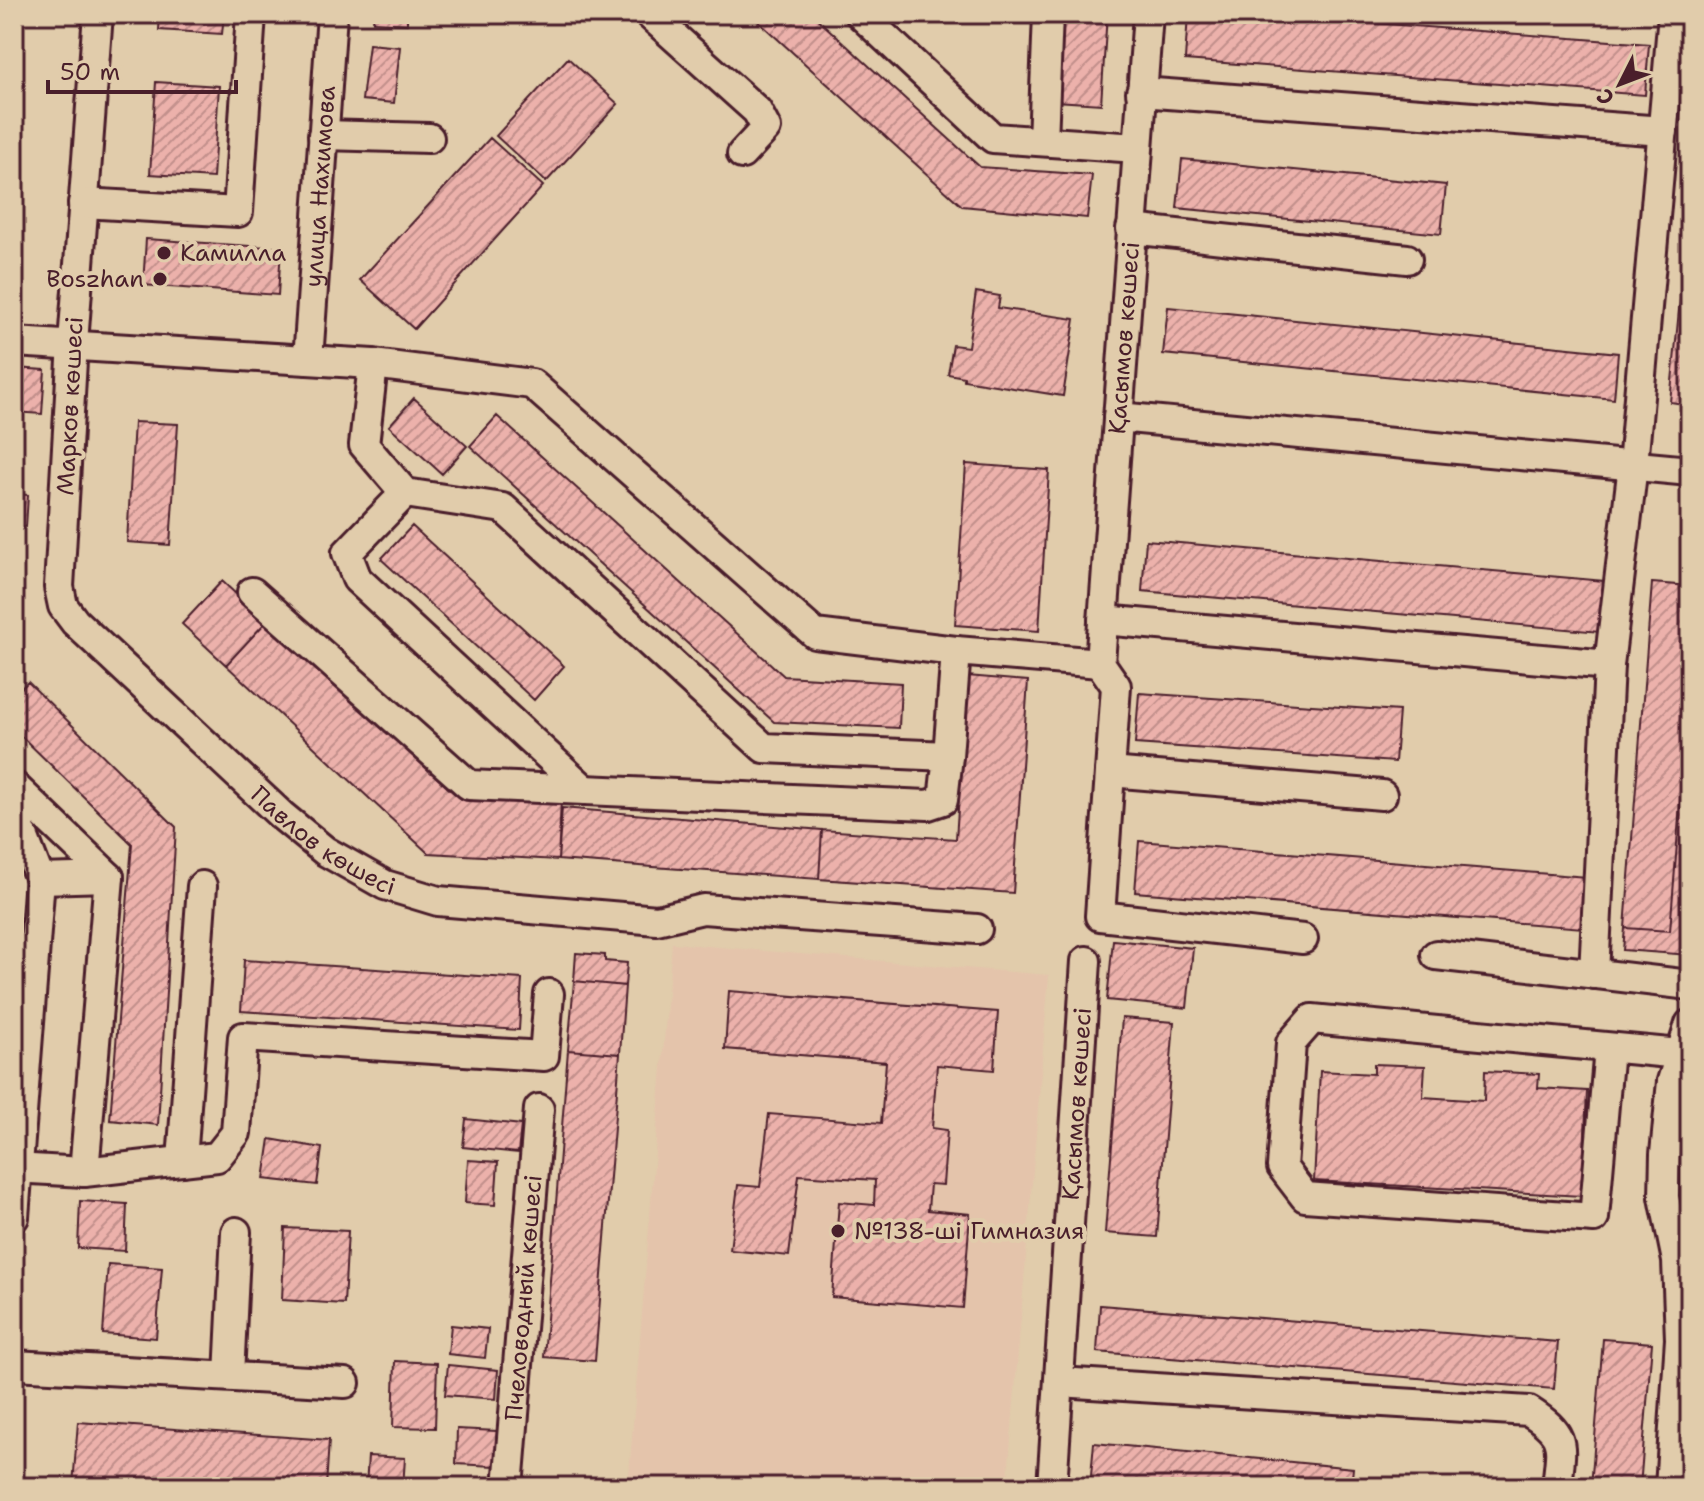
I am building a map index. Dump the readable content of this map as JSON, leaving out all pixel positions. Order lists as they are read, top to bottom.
{
  "streets": {
    "street": [
      "улица Нахимова",
      "Қасымов көшесі",
      "Марков көшесі",
      "Павлов көшесі",
      "Пчеловодный көшесі"
    ]
  },
  "crossings": [
    ["Марков көшесі", "Павлов көшесі"]
  ],
  "places": ["Камилла", "Boszhan", "№138-ші Гимназия"],
  "scale_bar": "50 m",
  "north": "bottom left"
}
